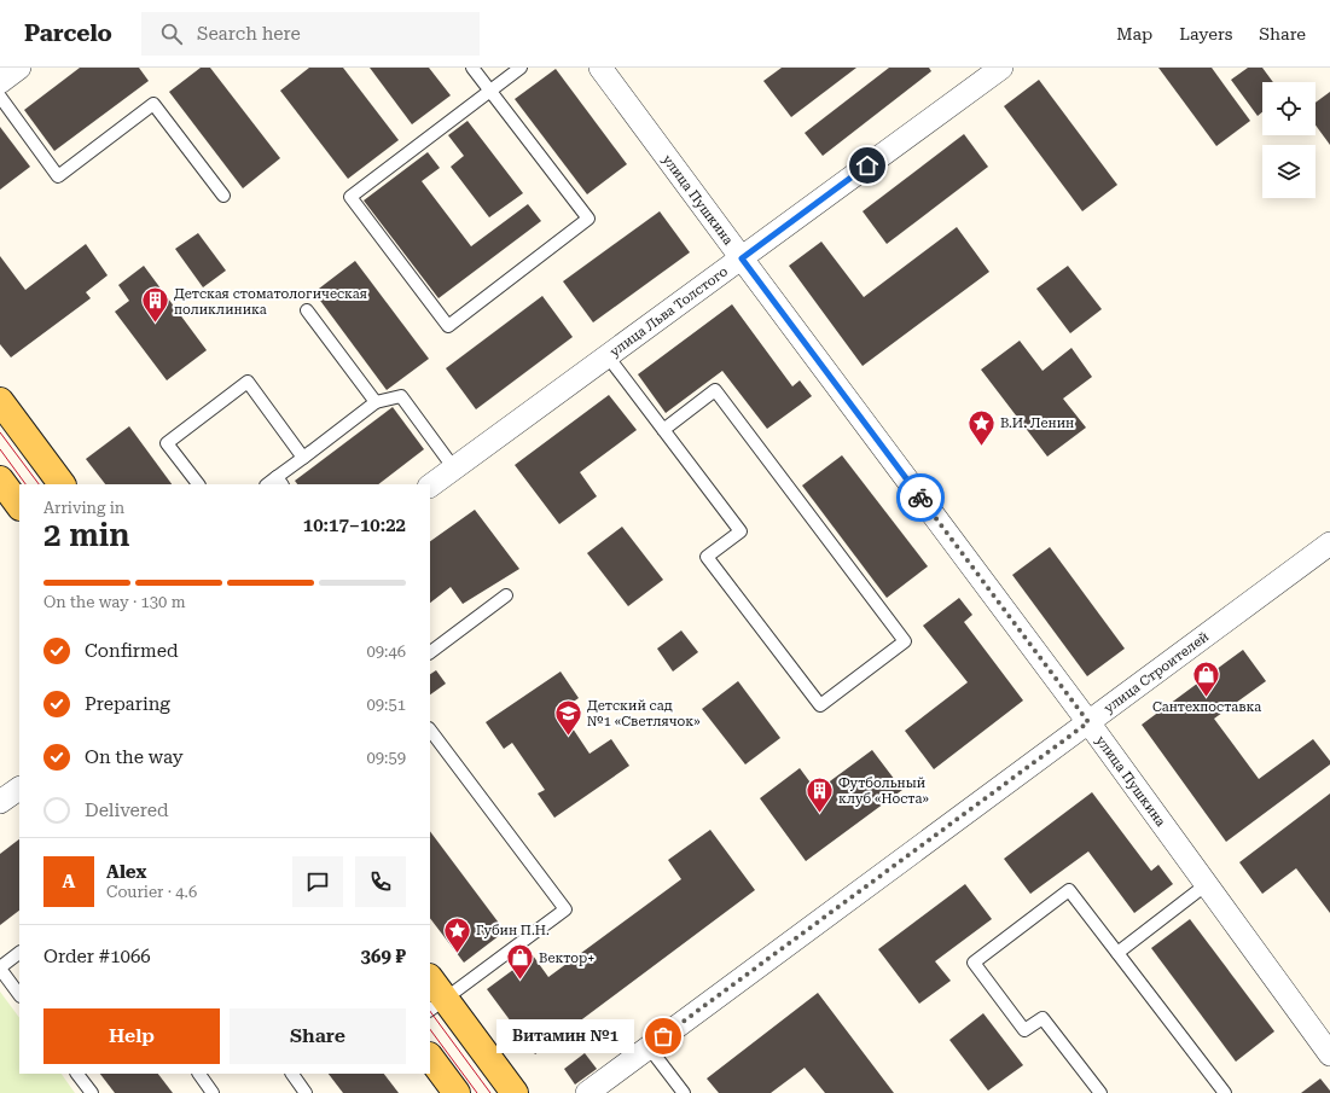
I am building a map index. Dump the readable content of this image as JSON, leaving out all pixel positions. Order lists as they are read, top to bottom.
{
  "streets": {
    "street": ["улица Пушкина", "улица Льва Толстого", "улица Строителей"]
  },
  "crossings": [
    ["улица Пушкина", "улица Льва Толстого"],
    ["улица Пушкина", "улица Строителей"]
  ],
  "places": {
    "building": ["Детская стоматологическая поликлиника", "Футбольный клуб «Носта»"],
    "place": ["В.И. Ленин", "Губин П.Н."],
    "shop": ["Сантехпоставка", "Вектор+"],
    "school or university": ["Детский сад №1 «Светлячок»"],
    "other": ["Витамин №1"]
  },
  "page": {
    "header": "Parcelo",
    "search": "Search here",
    "nav": ["Map", "Layers", "Share"],
    "heading": ["2 min", "Arriving in", "10:17–10:22"],
    "panel": [
      "Alex",
      "Courier · 4.6",
      "Order #1066",
      "369 ₽"
    ],
    "bar": "On the way · 130 m",
    "list": [
      ["Confirmed", "09:46"],
      ["Preparing", "09:51"],
      ["On the way", "09:59"],
      "Delivered"
    ],
    "round": "A",
    "buttons": ["Help", "Share"],
    "bubble": "Витамин №1"
  }
}
